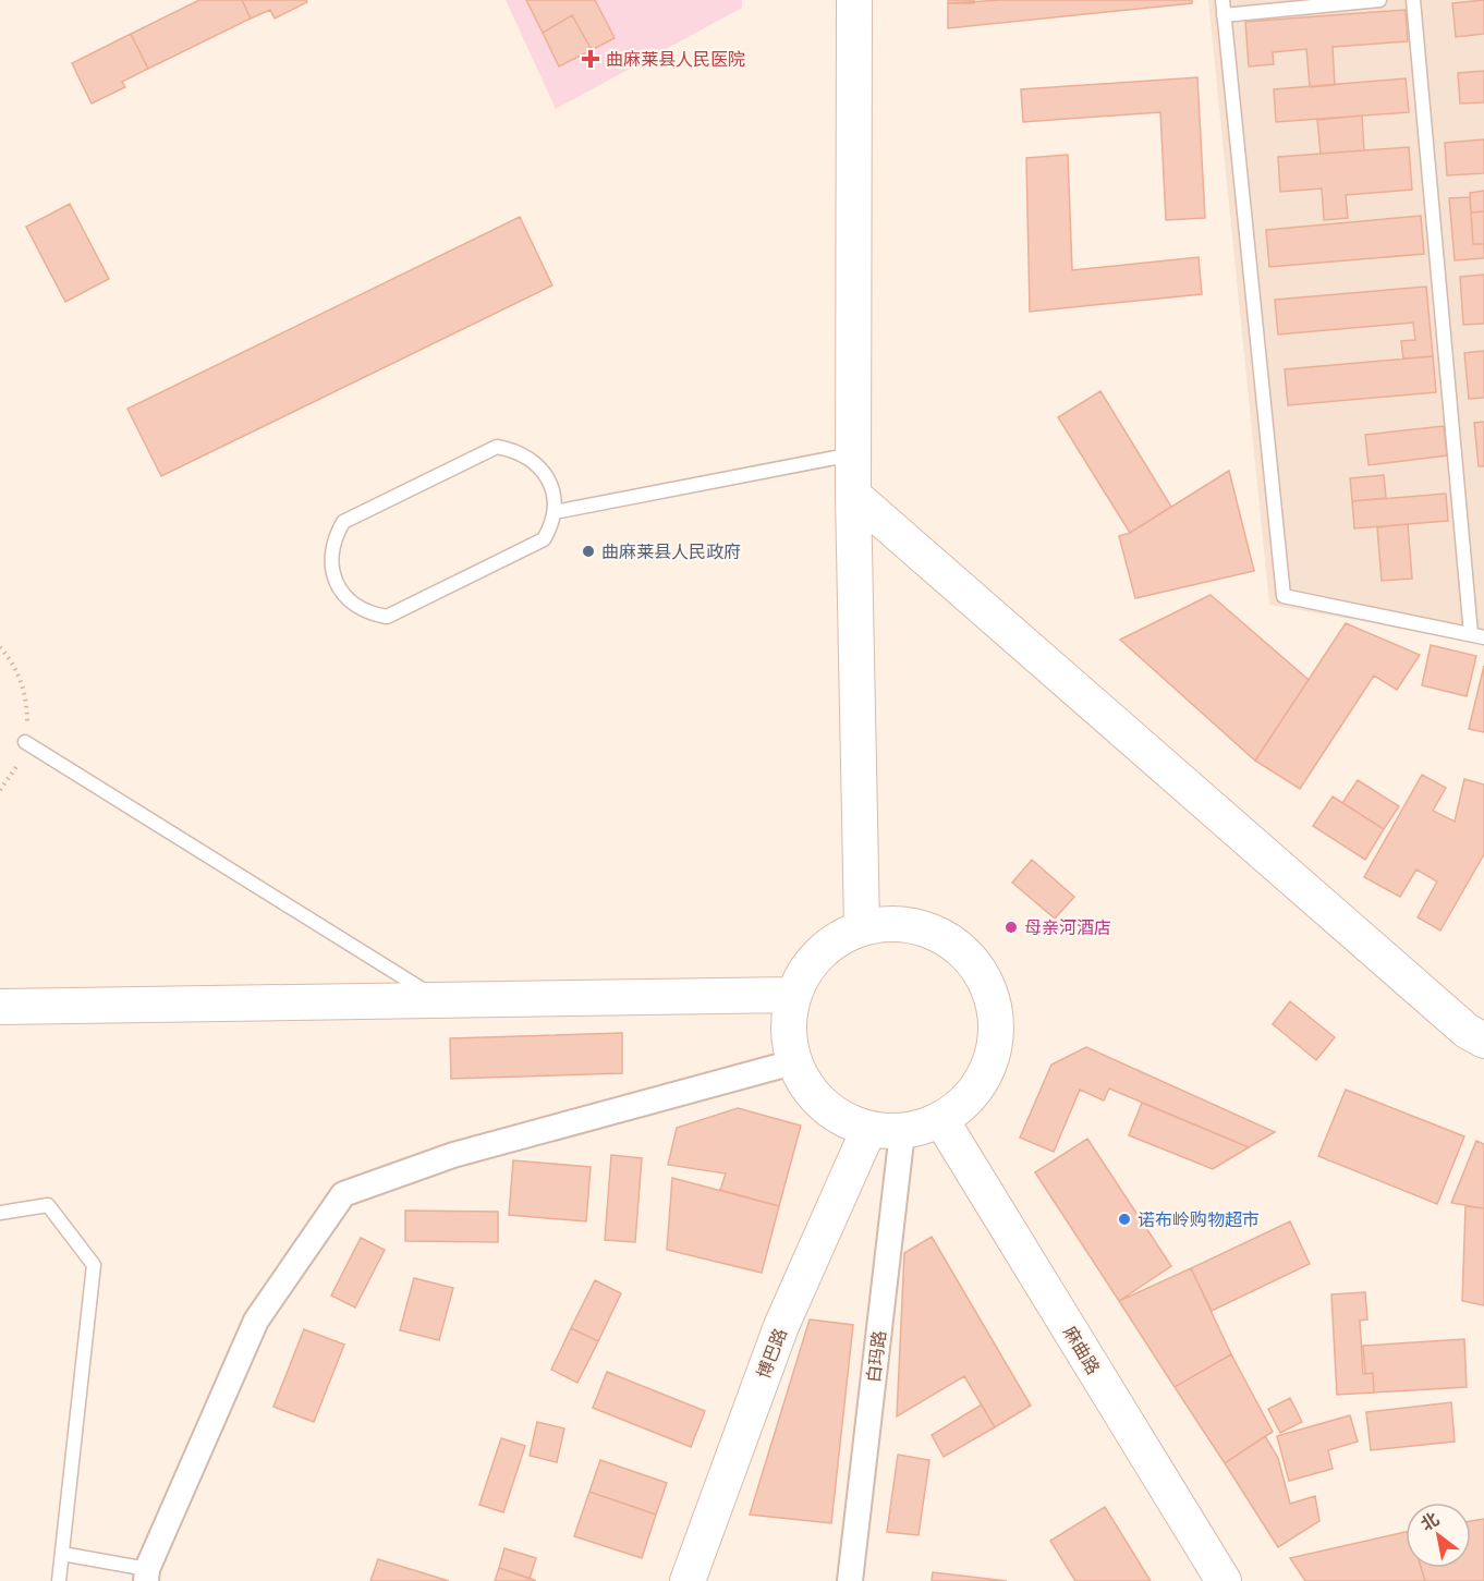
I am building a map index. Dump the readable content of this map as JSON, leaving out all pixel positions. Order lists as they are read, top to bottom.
{
  "streets": {
    "main road": ["麻曲路", "博巴路"],
    "street": ["白玛路"]
  },
  "crossings": [
    ["麻曲路", "博巴路"],
    ["麻曲路", "白玛路"],
    ["博巴路", "白玛路"]
  ],
  "places": {
    "health": ["曲麻莱县人民医院"],
    "other": ["曲麻莱县人民政府", "母亲河酒店", "诺布岭购物超市"]
  },
  "north": "top left"
}
